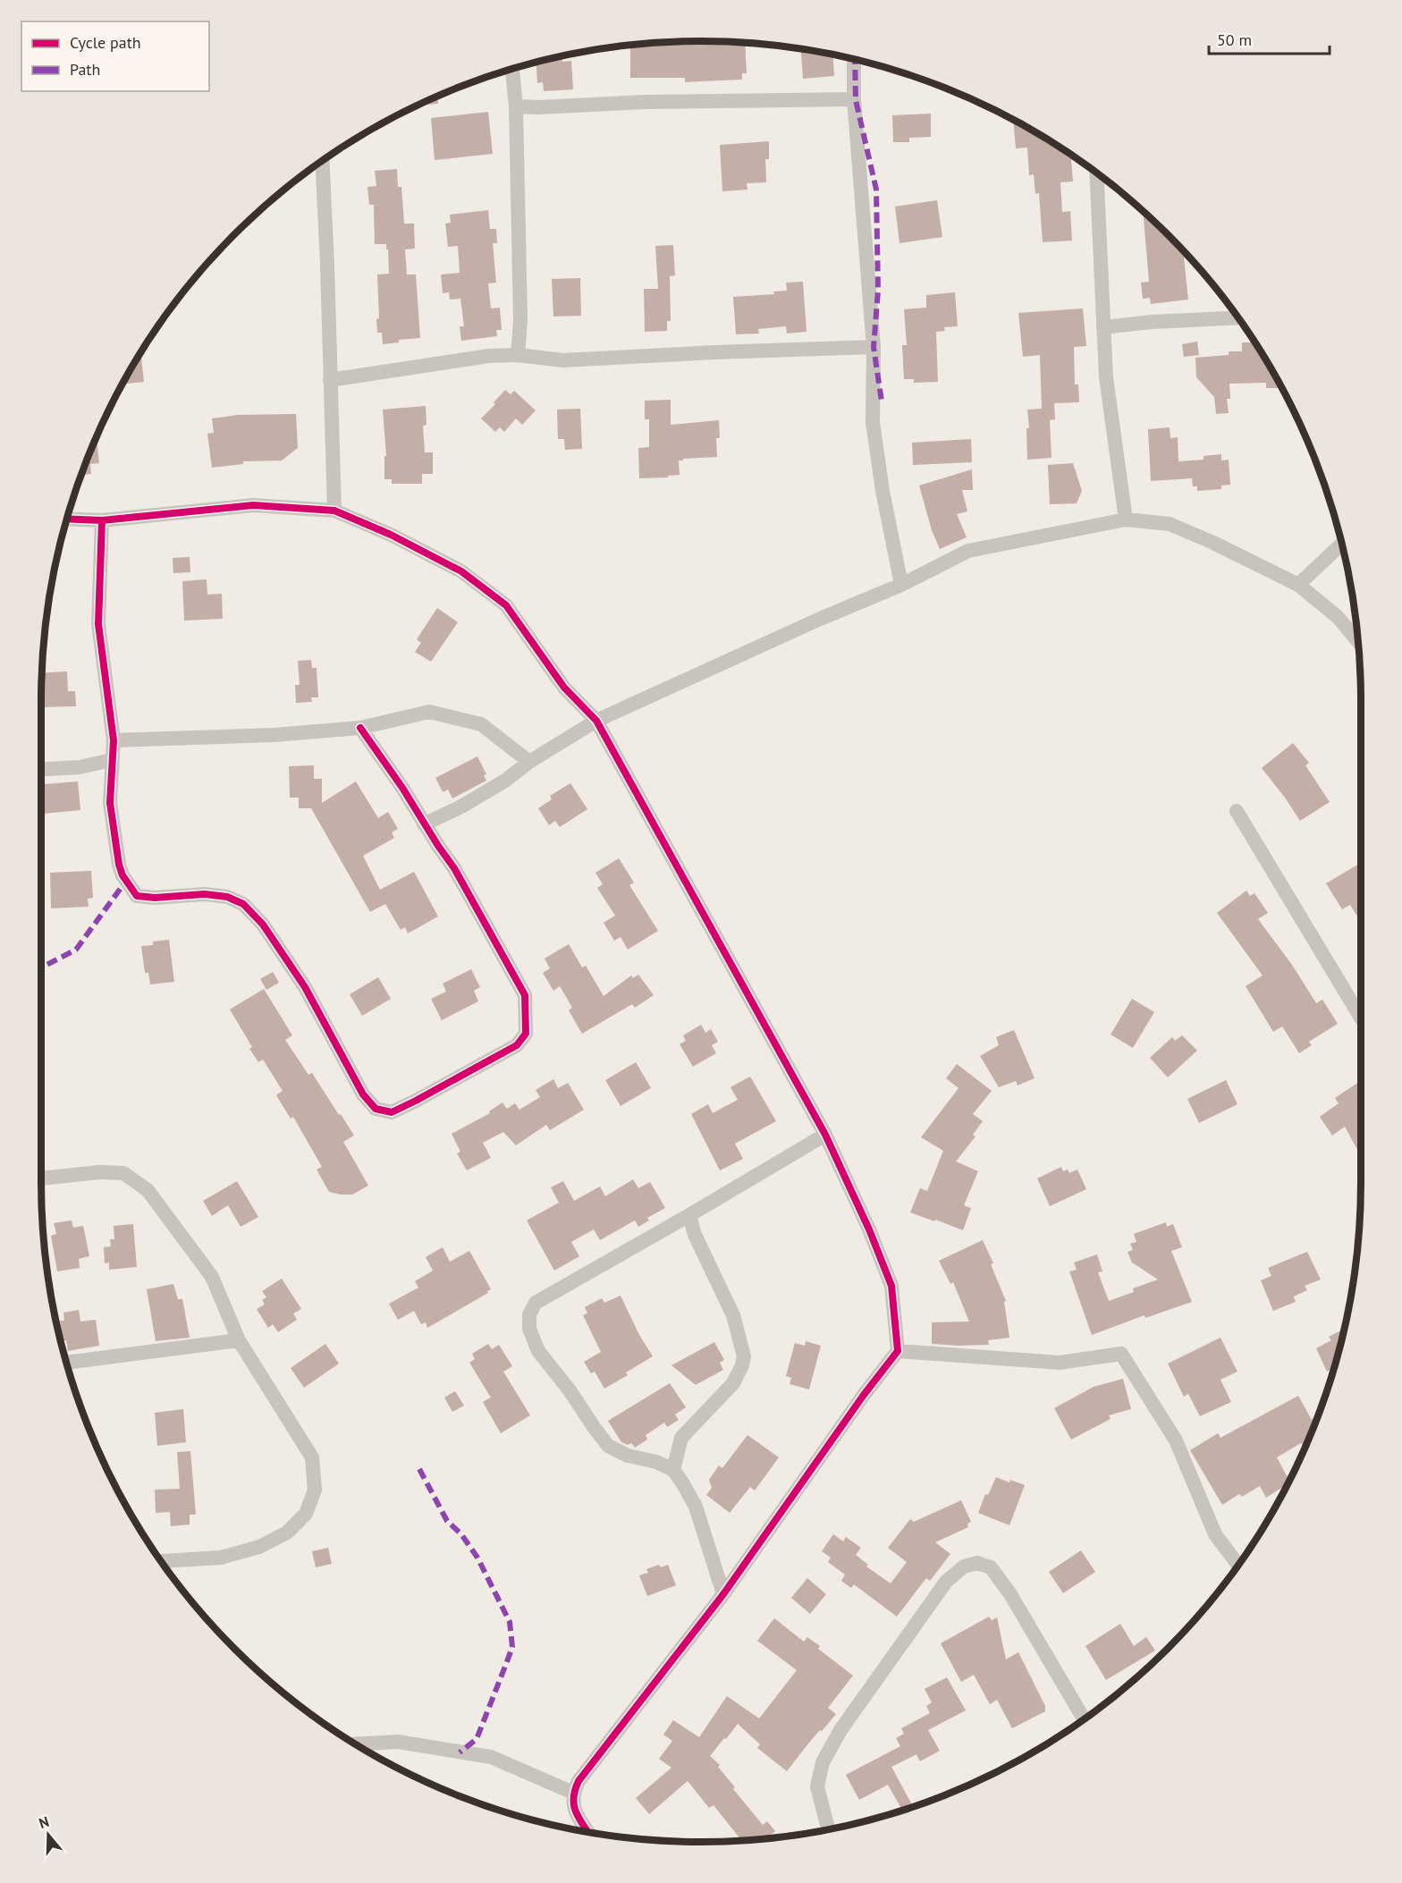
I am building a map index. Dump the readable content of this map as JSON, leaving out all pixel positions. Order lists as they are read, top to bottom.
{
  "legend": ["Cycle path", "Path"],
  "scale_bar": "50 m",
  "north": "top"
}
